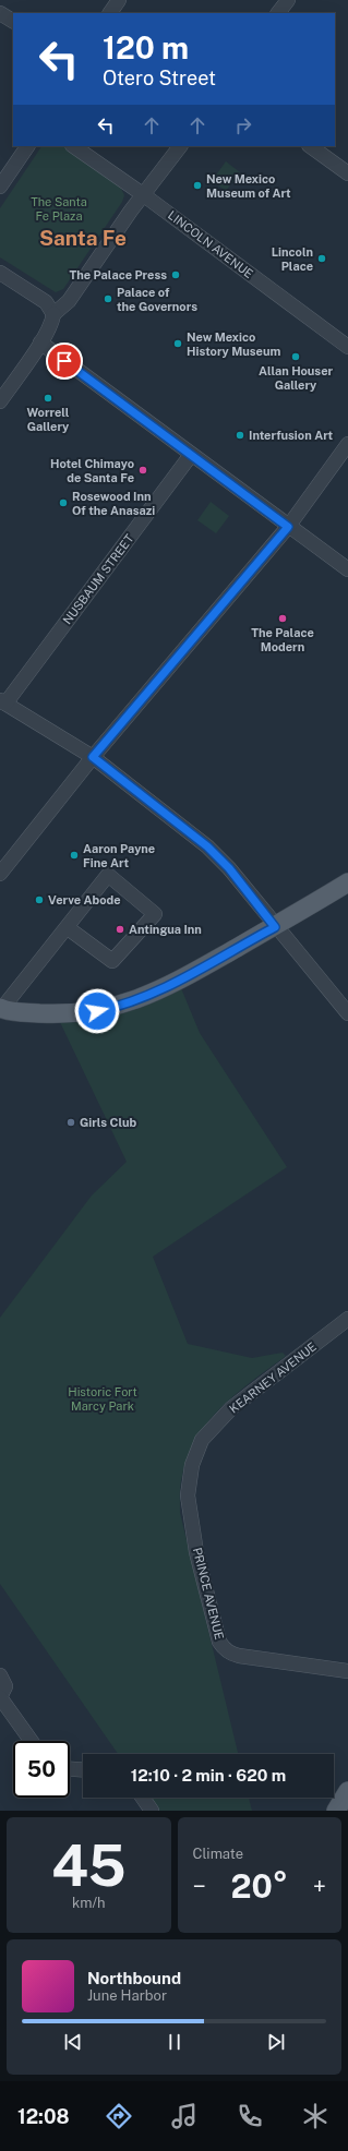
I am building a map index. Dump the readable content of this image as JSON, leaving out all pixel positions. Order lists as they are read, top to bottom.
{
  "streets": {
    "street": [
      "LINCOLN AVENUE",
      "NUSBAUM STREET",
      "KEARNEY AVENUE",
      "PRINCE AVENUE"
    ]
  },
  "crossings": [
    ["KEARNEY AVENUE", "PRINCE AVENUE"]
  ],
  "districts": ["Santa Fe"],
  "parks": ["The Santa Fe Plaza", "Historic Fort Marcy Park"],
  "places": [
    "New Mexico Museum of Art",
    "Lincoln Place",
    "The Palace Press",
    "Palace of the Governors",
    "New Mexico History Museum",
    "Allan Houser Gallery",
    "Worrell Gallery",
    "Interfusion Art",
    "Hotel Chimayo de Santa Fe",
    "Rosewood Inn Of the Anasazi",
    "The Palace Modern",
    "Aaron Payne Fine Art",
    "Verve Abode",
    "Antingua Inn",
    "Girls Club"
  ],
  "page": {
    "turn": ["120 m", "Otero Street"],
    "limit": "50",
    "trip": "12:10 · 2 min · 620 m",
    "tile": [
      ["45", "km/h"],
      "Climate"
    ],
    "heat": ["−", "20°", "+"],
    "song": ["Northbound", "June Harbor"],
    "tabs": "12:08"
  }
}
